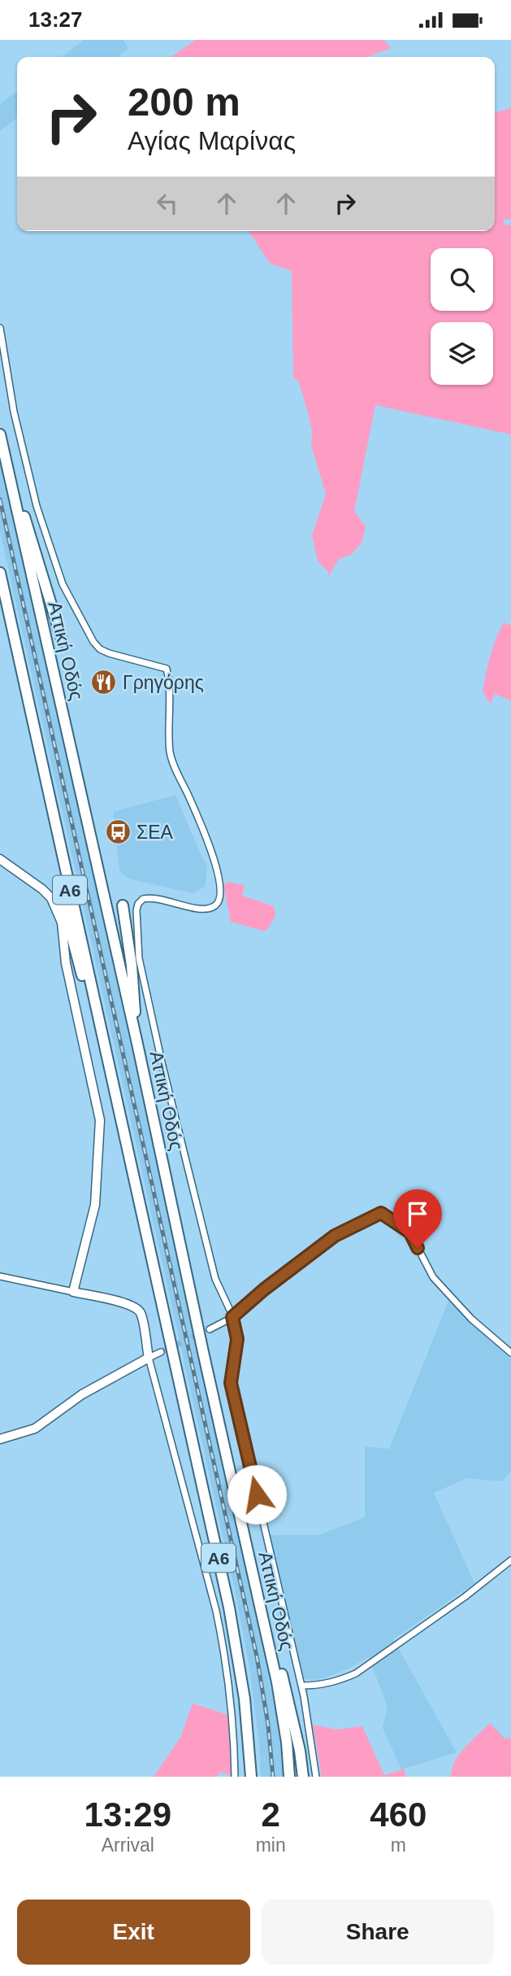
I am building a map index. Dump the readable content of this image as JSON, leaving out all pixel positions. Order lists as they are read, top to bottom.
{
  "streets": {
    "highway": ["Αττική Οδός", "Α6"]
  },
  "places": {
    "restaurant": ["Γρηγόρης"],
    "bus stop": ["ΣΕΑ"]
  },
  "page": {
    "status": "13:27",
    "turn": ["200 m", "Αγίας Μαρίνας"],
    "eta": [
      "13:29",
      "Arrival",
      "2",
      "min",
      "460",
      "m"
    ],
    "buttons": ["Exit", "Share"]
  }
}
